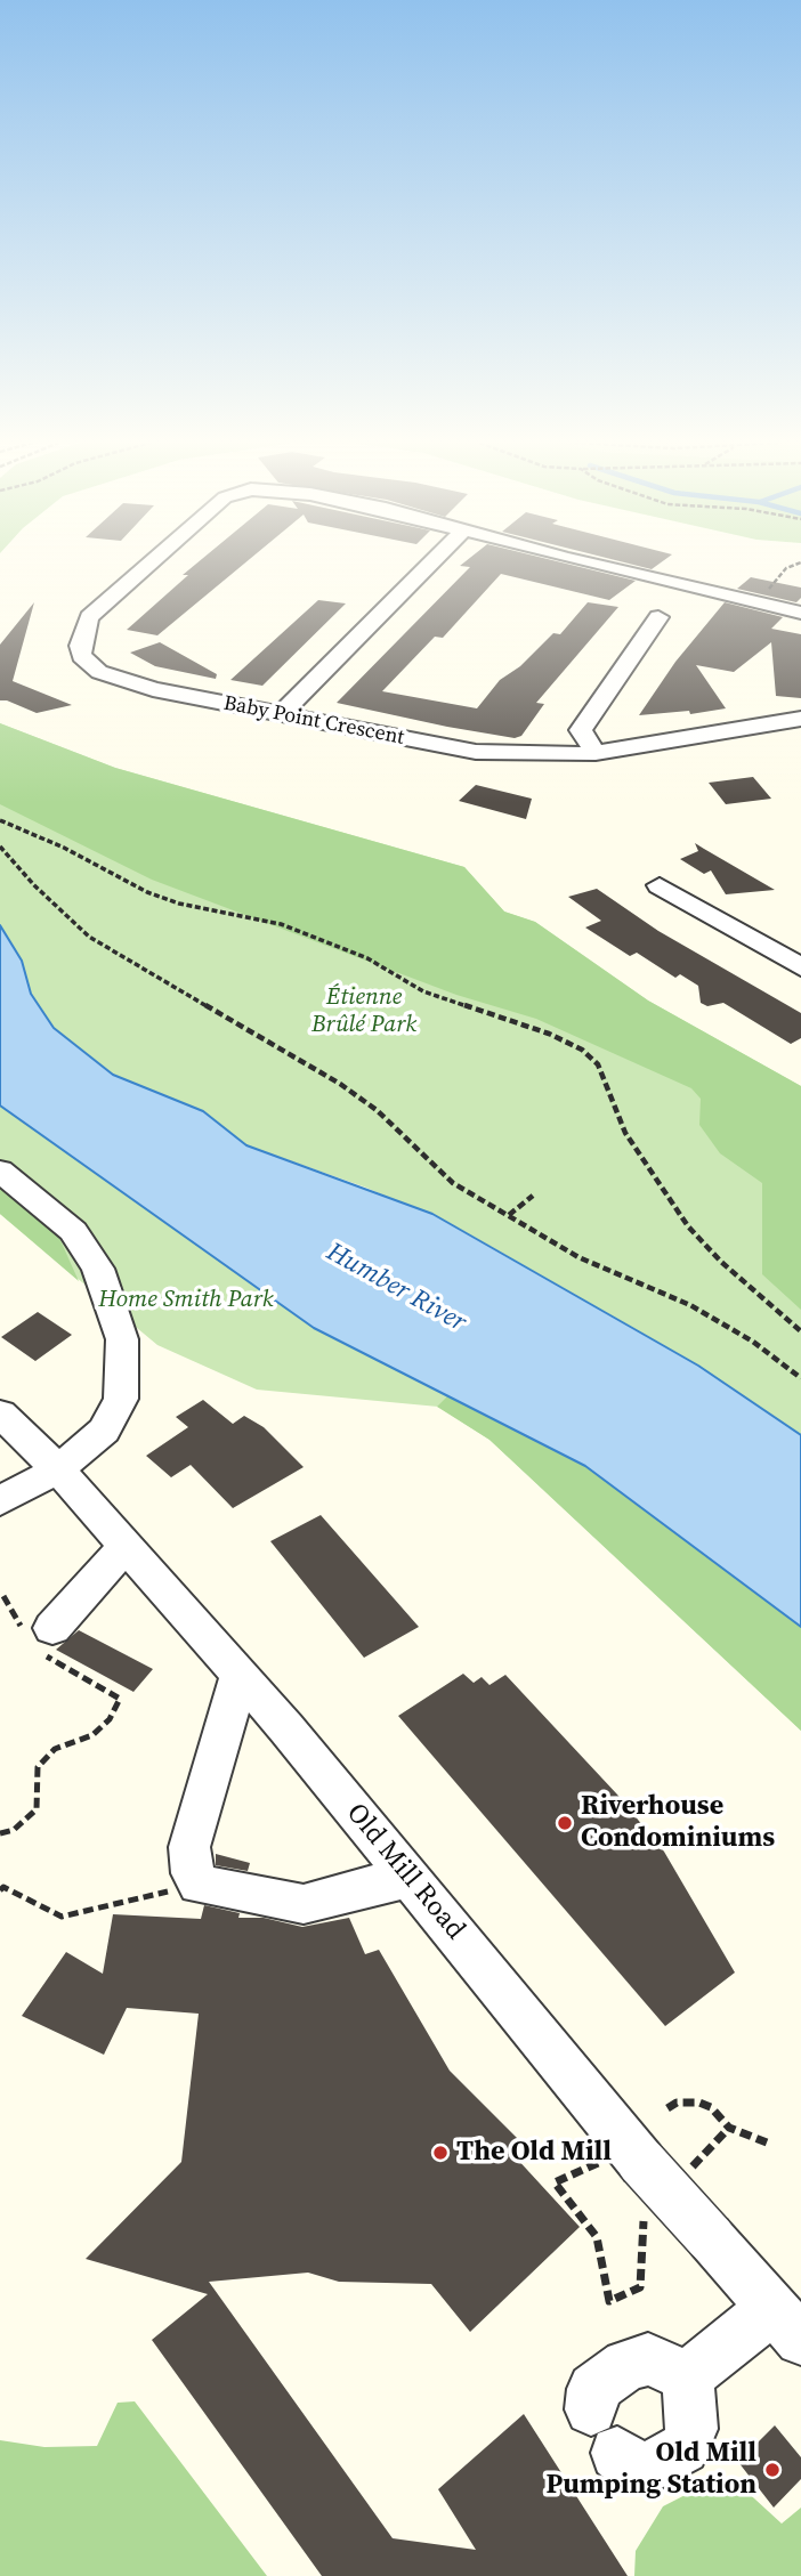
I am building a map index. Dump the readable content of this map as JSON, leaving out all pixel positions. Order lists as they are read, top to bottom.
{
  "streets": {
    "street": ["Baby Point Crescent", "Old Mill Road"]
  },
  "water": ["Humber River"],
  "parks": ["Étienne Brûlé Park", "Home Smith Park"],
  "places": ["Riverhouse Condominiums", "The Old Mill", "Old Mill Pumping Station"]
}
